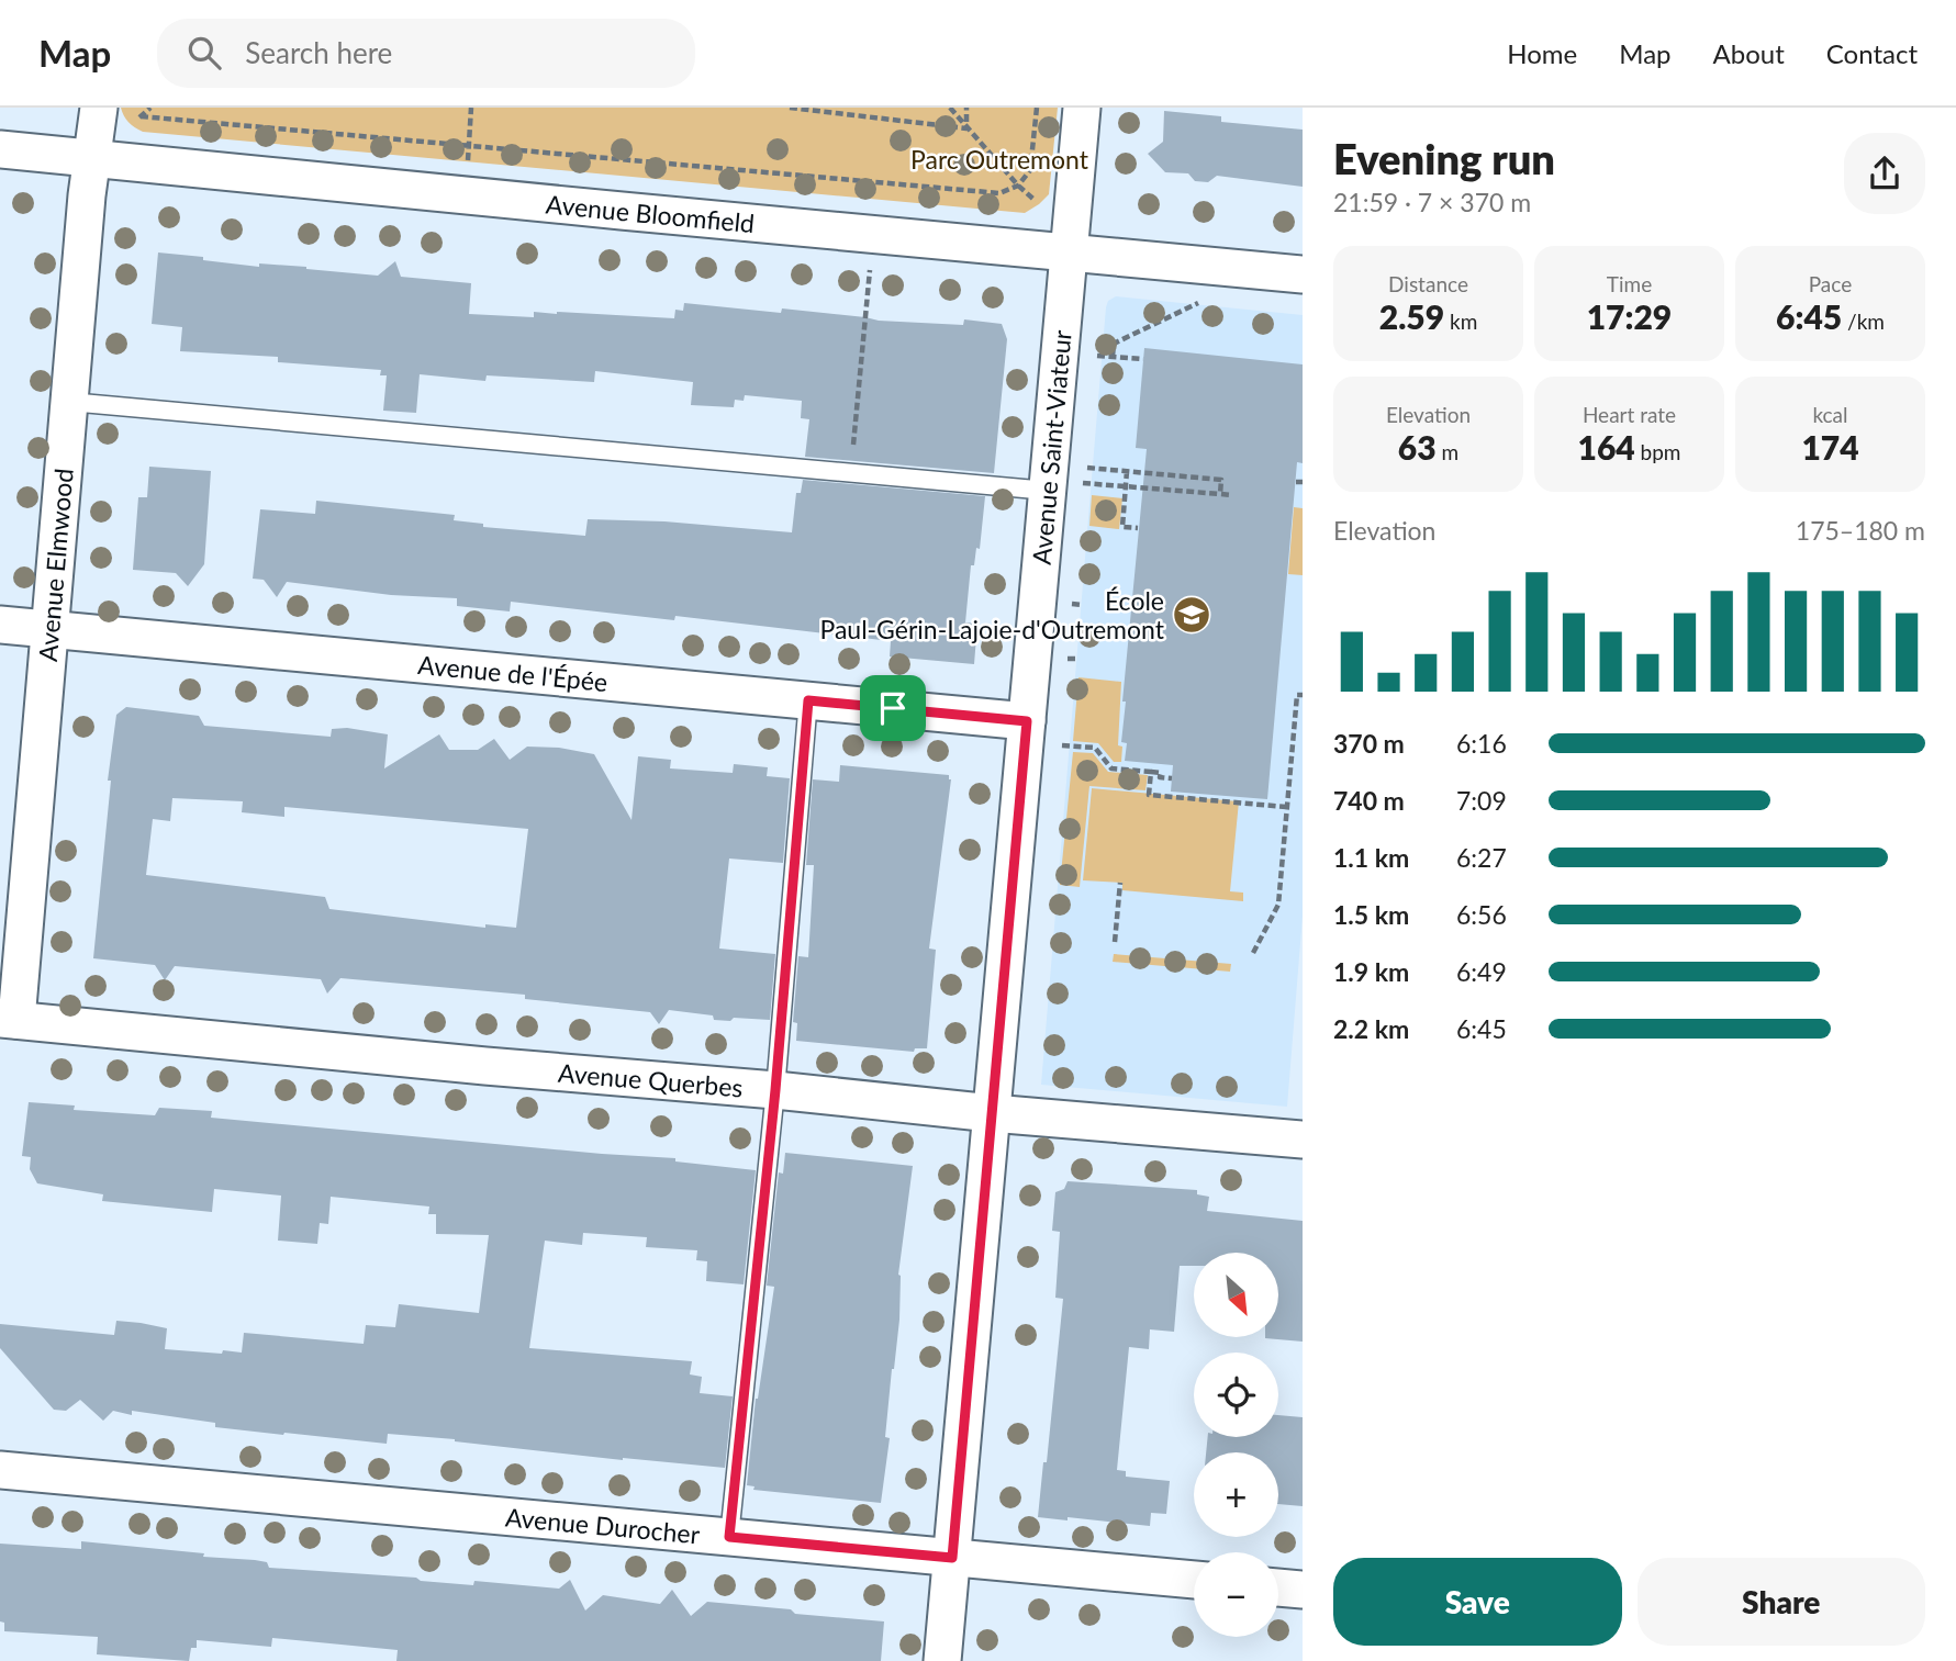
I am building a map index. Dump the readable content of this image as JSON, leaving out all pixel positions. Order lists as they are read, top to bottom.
{
  "streets": {
    "street": [
      "Avenue Bloomfield",
      "Avenue Saint-Viateur",
      "Avenue Elmwood",
      "Avenue de l'Épée",
      "Avenue Querbes",
      "Avenue Durocher"
    ]
  },
  "crossings": [
    ["Avenue Bloomfield", "Avenue Saint-Viateur"],
    ["Avenue Bloomfield", "Avenue Elmwood"],
    ["Avenue Saint-Viateur", "Avenue de l'Épée"],
    ["Avenue Saint-Viateur", "Avenue Querbes"],
    ["Avenue Saint-Viateur", "Avenue Durocher"],
    ["Avenue Elmwood", "Avenue de l'Épée"],
    ["Avenue Elmwood", "Avenue Querbes"]
  ],
  "parks": ["Parc Outremont"],
  "places": {
    "school or university": ["École Paul-Gérin-Lajoie-d'Outremont"]
  },
  "north": "bottom right",
  "page": {
    "header": "Map",
    "search": "Search here",
    "nav": [
      "Home",
      "Map",
      "About",
      "Contact"
    ],
    "heading": ["Evening run", "21:59 · 7 × 370 m"],
    "stats": [
      ["Distance", "2.59 km"],
      ["Time", "17:29"],
      ["Pace", "6:45 /km"],
      ["Elevation", "63 m"],
      ["Heart rate", "164 bpm"],
      ["kcal", "174"]
    ],
    "chart": ["Elevation", "175–180 m"],
    "list": [
      {
        "name": "370 m",
        "note": "6:16"
      },
      {
        "name": "740 m",
        "note": "7:09"
      },
      {
        "name": "1.1 km",
        "note": "6:27"
      },
      {
        "name": "1.5 km",
        "note": "6:56"
      },
      {
        "name": "1.9 km",
        "note": "6:49"
      },
      {
        "name": "2.2 km",
        "note": "6:45"
      }
    ],
    "map_buttons": ["+", "−"],
    "buttons": ["Save", "Share"]
  }
}
